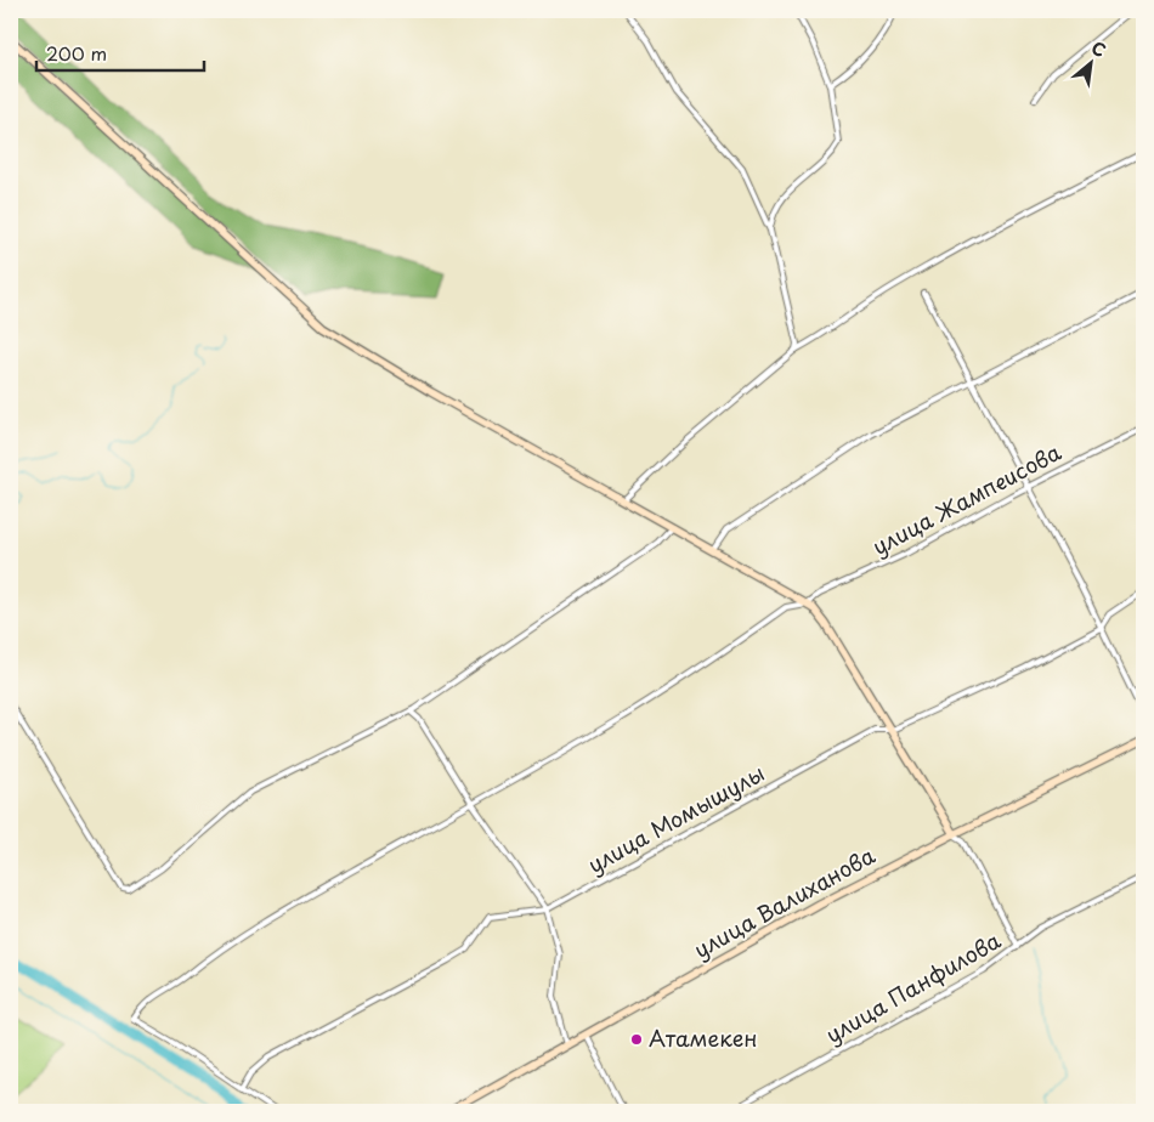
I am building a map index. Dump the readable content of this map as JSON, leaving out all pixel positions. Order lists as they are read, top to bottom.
{
  "streets": {
    "street": [
      "улица Жампеисова",
      "улица Момышулы",
      "улица Валиханова",
      "улица Панфилова"
    ]
  },
  "crossings": [
    ["улица Жампеисова", "улица Момышулы"]
  ],
  "places": ["Атамекен"],
  "scale_bar": "200 m",
  "north": "top right"
}
